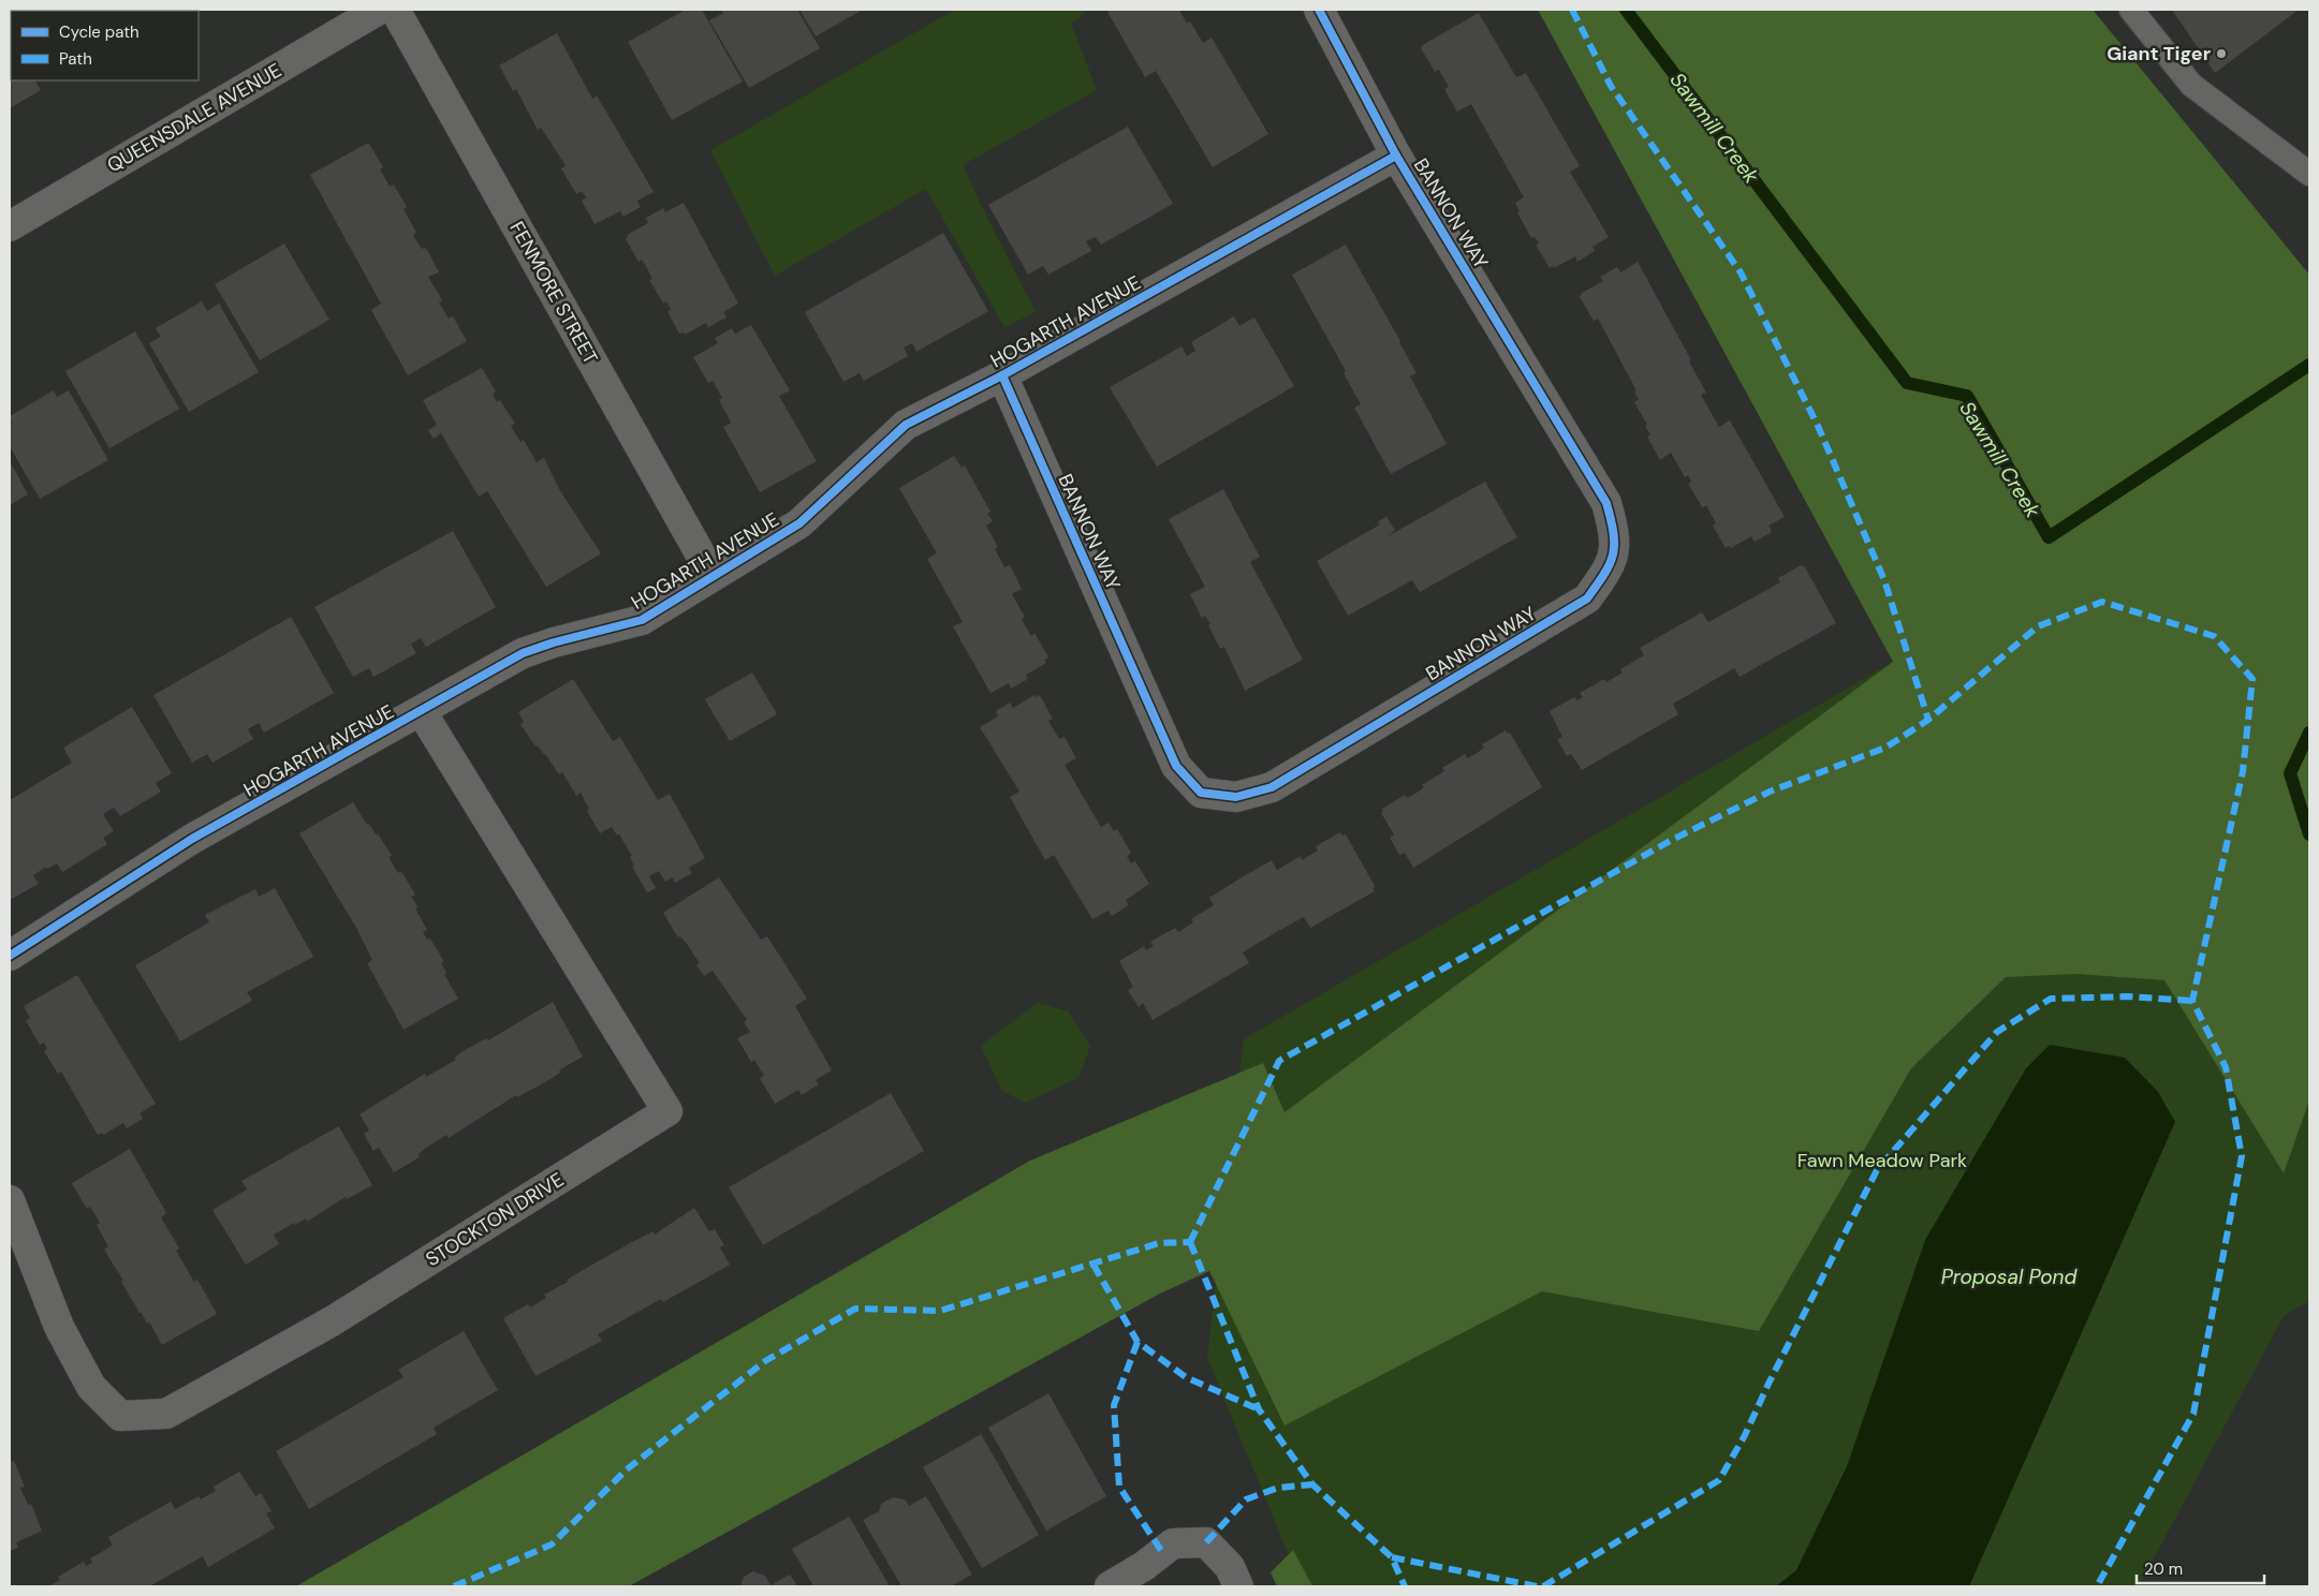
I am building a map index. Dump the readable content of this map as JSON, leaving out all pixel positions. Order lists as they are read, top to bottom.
{
  "streets": {
    "street": [
      "QUEENSDALE AVENUE",
      "BANNON WAY",
      "FENMORE STREET",
      "HOGARTH AVENUE",
      "STOCKTON DRIVE"
    ]
  },
  "crossings": [
    ["BANNON WAY", "HOGARTH AVENUE"],
    ["FENMORE STREET", "HOGARTH AVENUE"],
    ["HOGARTH AVENUE", "STOCKTON DRIVE"]
  ],
  "water": ["Sawmill Creek", "Proposal Pond"],
  "parks": ["Fawn Meadow Park"],
  "places": ["Giant Tiger"],
  "legend": ["Cycle path", "Path"],
  "scale_bar": "20 m"
}
